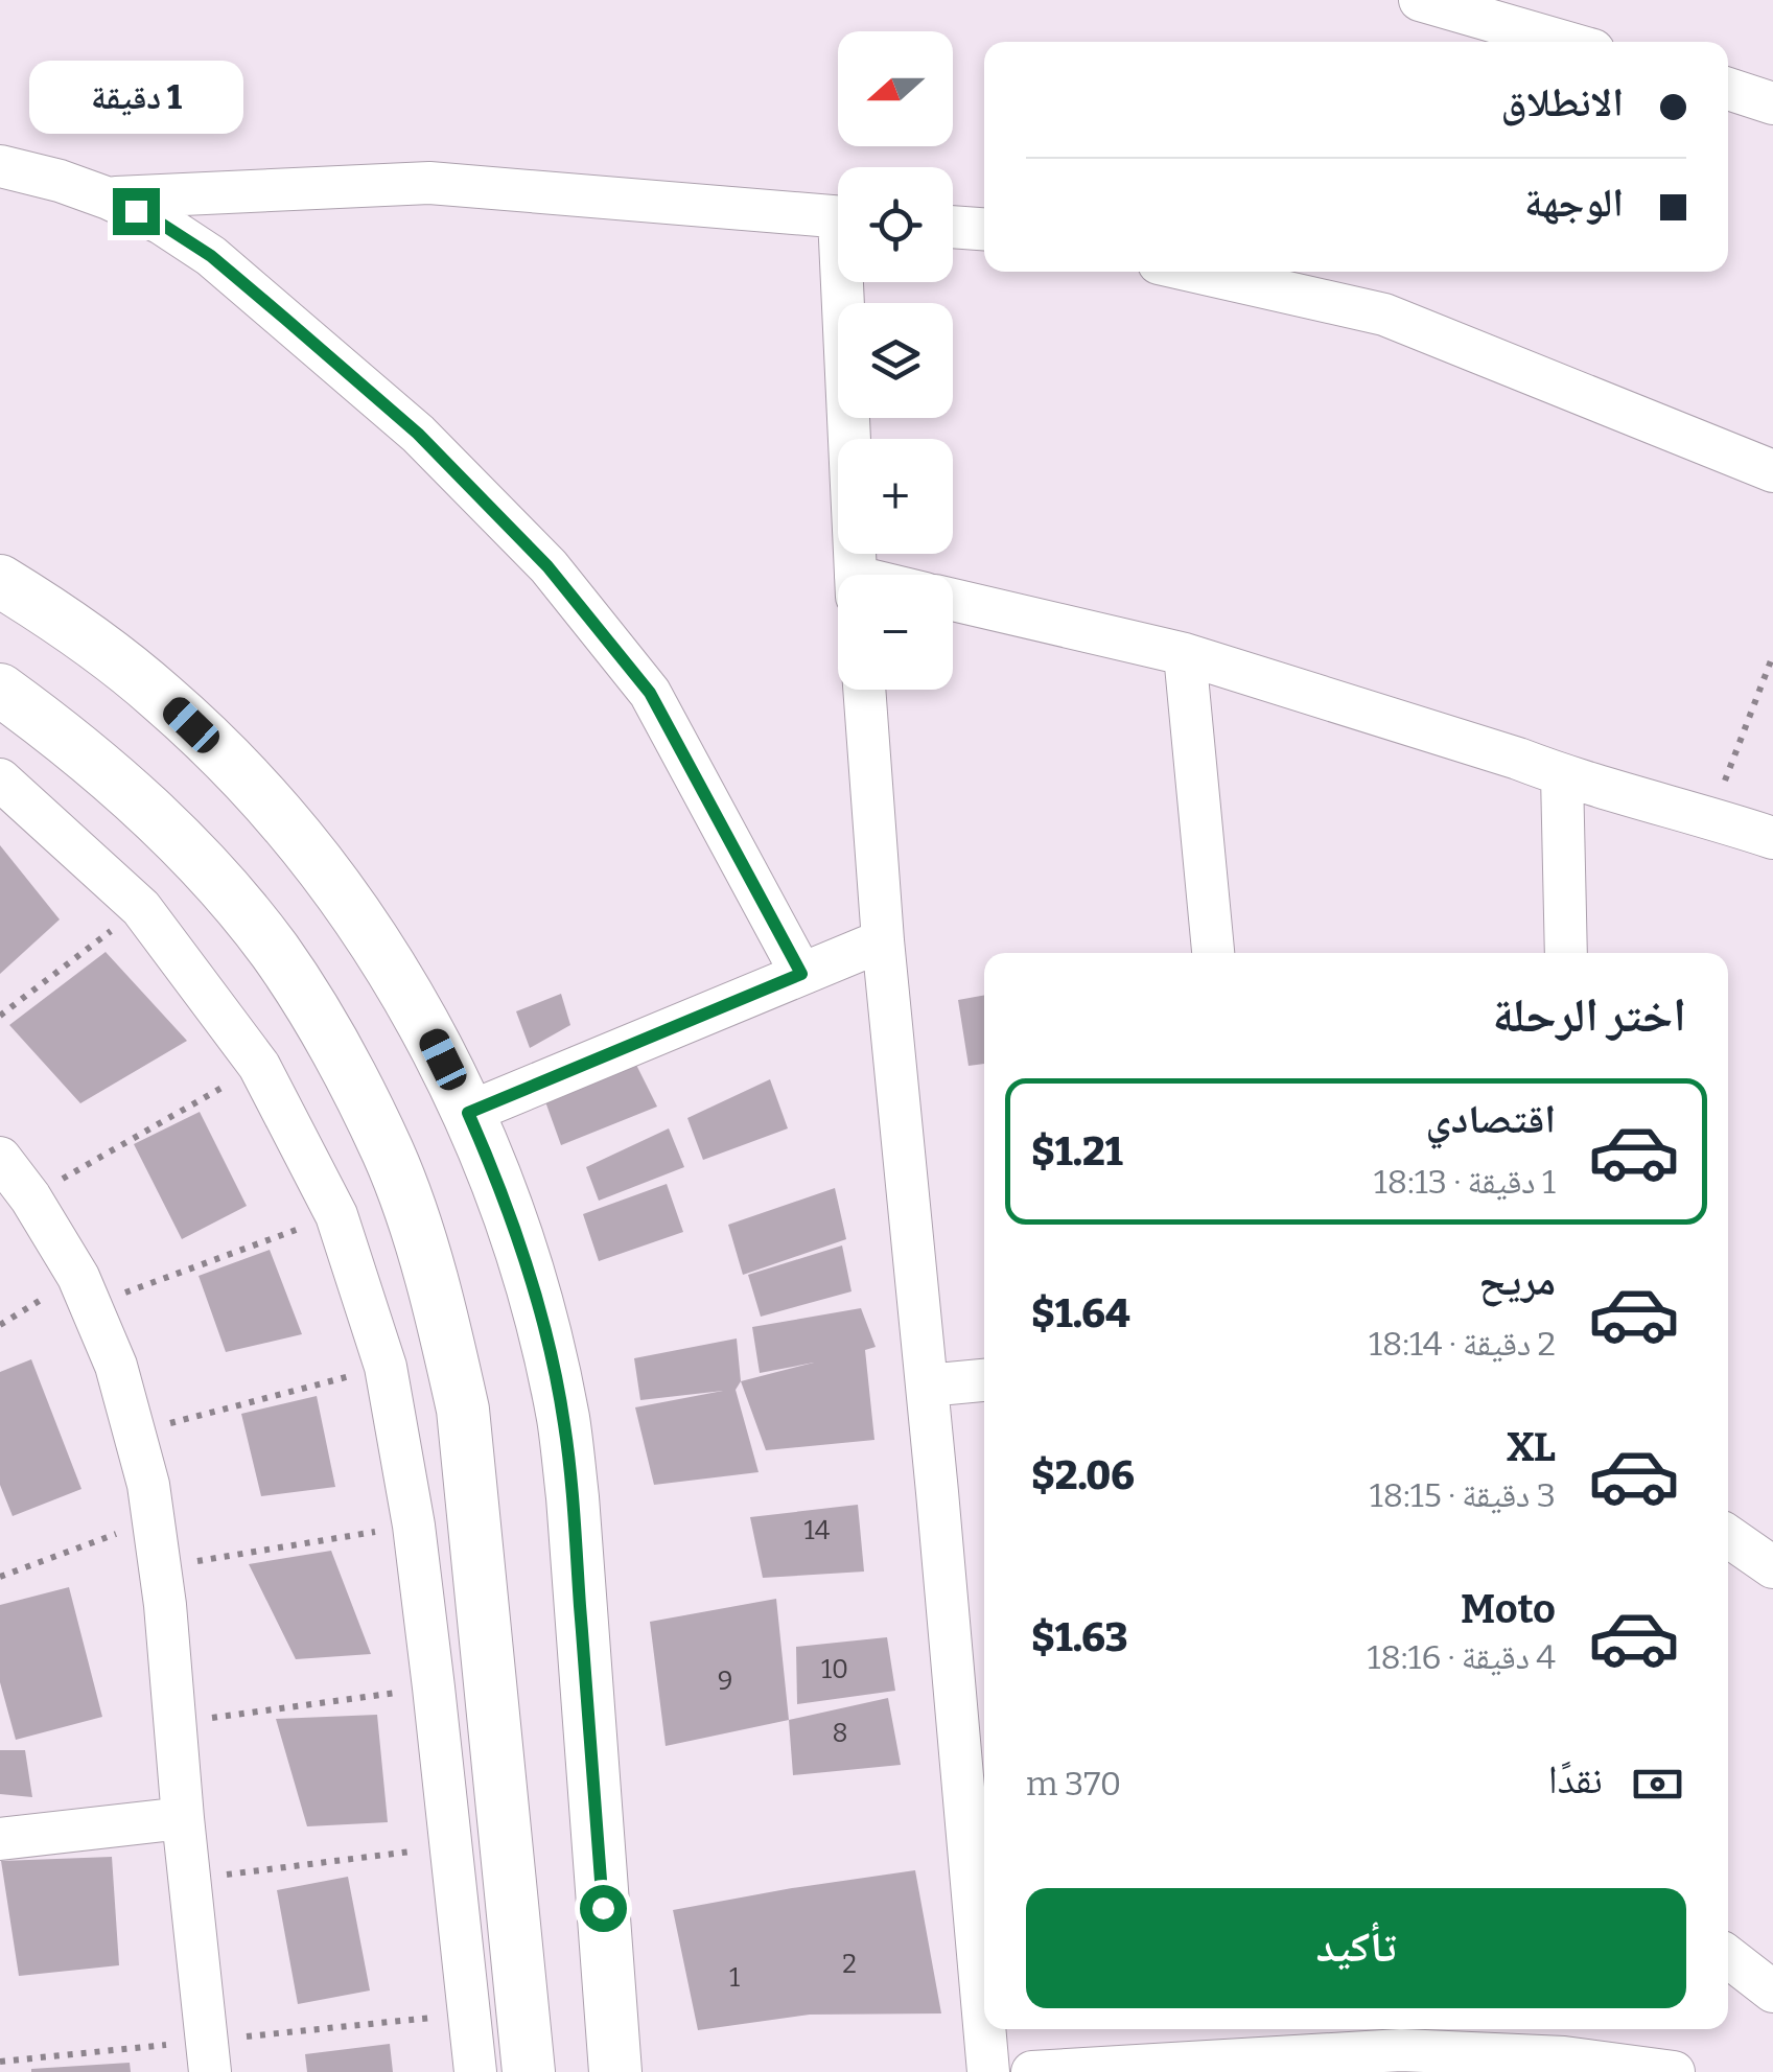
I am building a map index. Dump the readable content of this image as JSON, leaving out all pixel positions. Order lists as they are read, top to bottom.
{
  "house_numbers": [
    "14",
    "10",
    "9",
    "8",
    "2",
    "1"
  ],
  "north": "left",
  "page": {
    "map_buttons": ["+", "−"],
    "banner": ["الانطلاق", "الوجهة"],
    "bubble": "1 دقيقة",
    "heading": "اختر الرحلة",
    "list": [
      {
        "name": "اقتصادي",
        "note": "1 دقيقة · 18:13",
        "value": "$1.21"
      },
      {
        "name": "مريح",
        "note": "2 دقيقة · 18:14",
        "value": "$1.64"
      },
      {
        "name": "XL",
        "note": "3 دقيقة · 18:15",
        "value": "$2.06"
      },
      {
        "name": "Moto",
        "note": "4 دقيقة · 18:16",
        "value": "$1.63"
      }
    ],
    "pay": ["نقدًا", "370 m"],
    "buttons": "تأكيد"
  }
}
